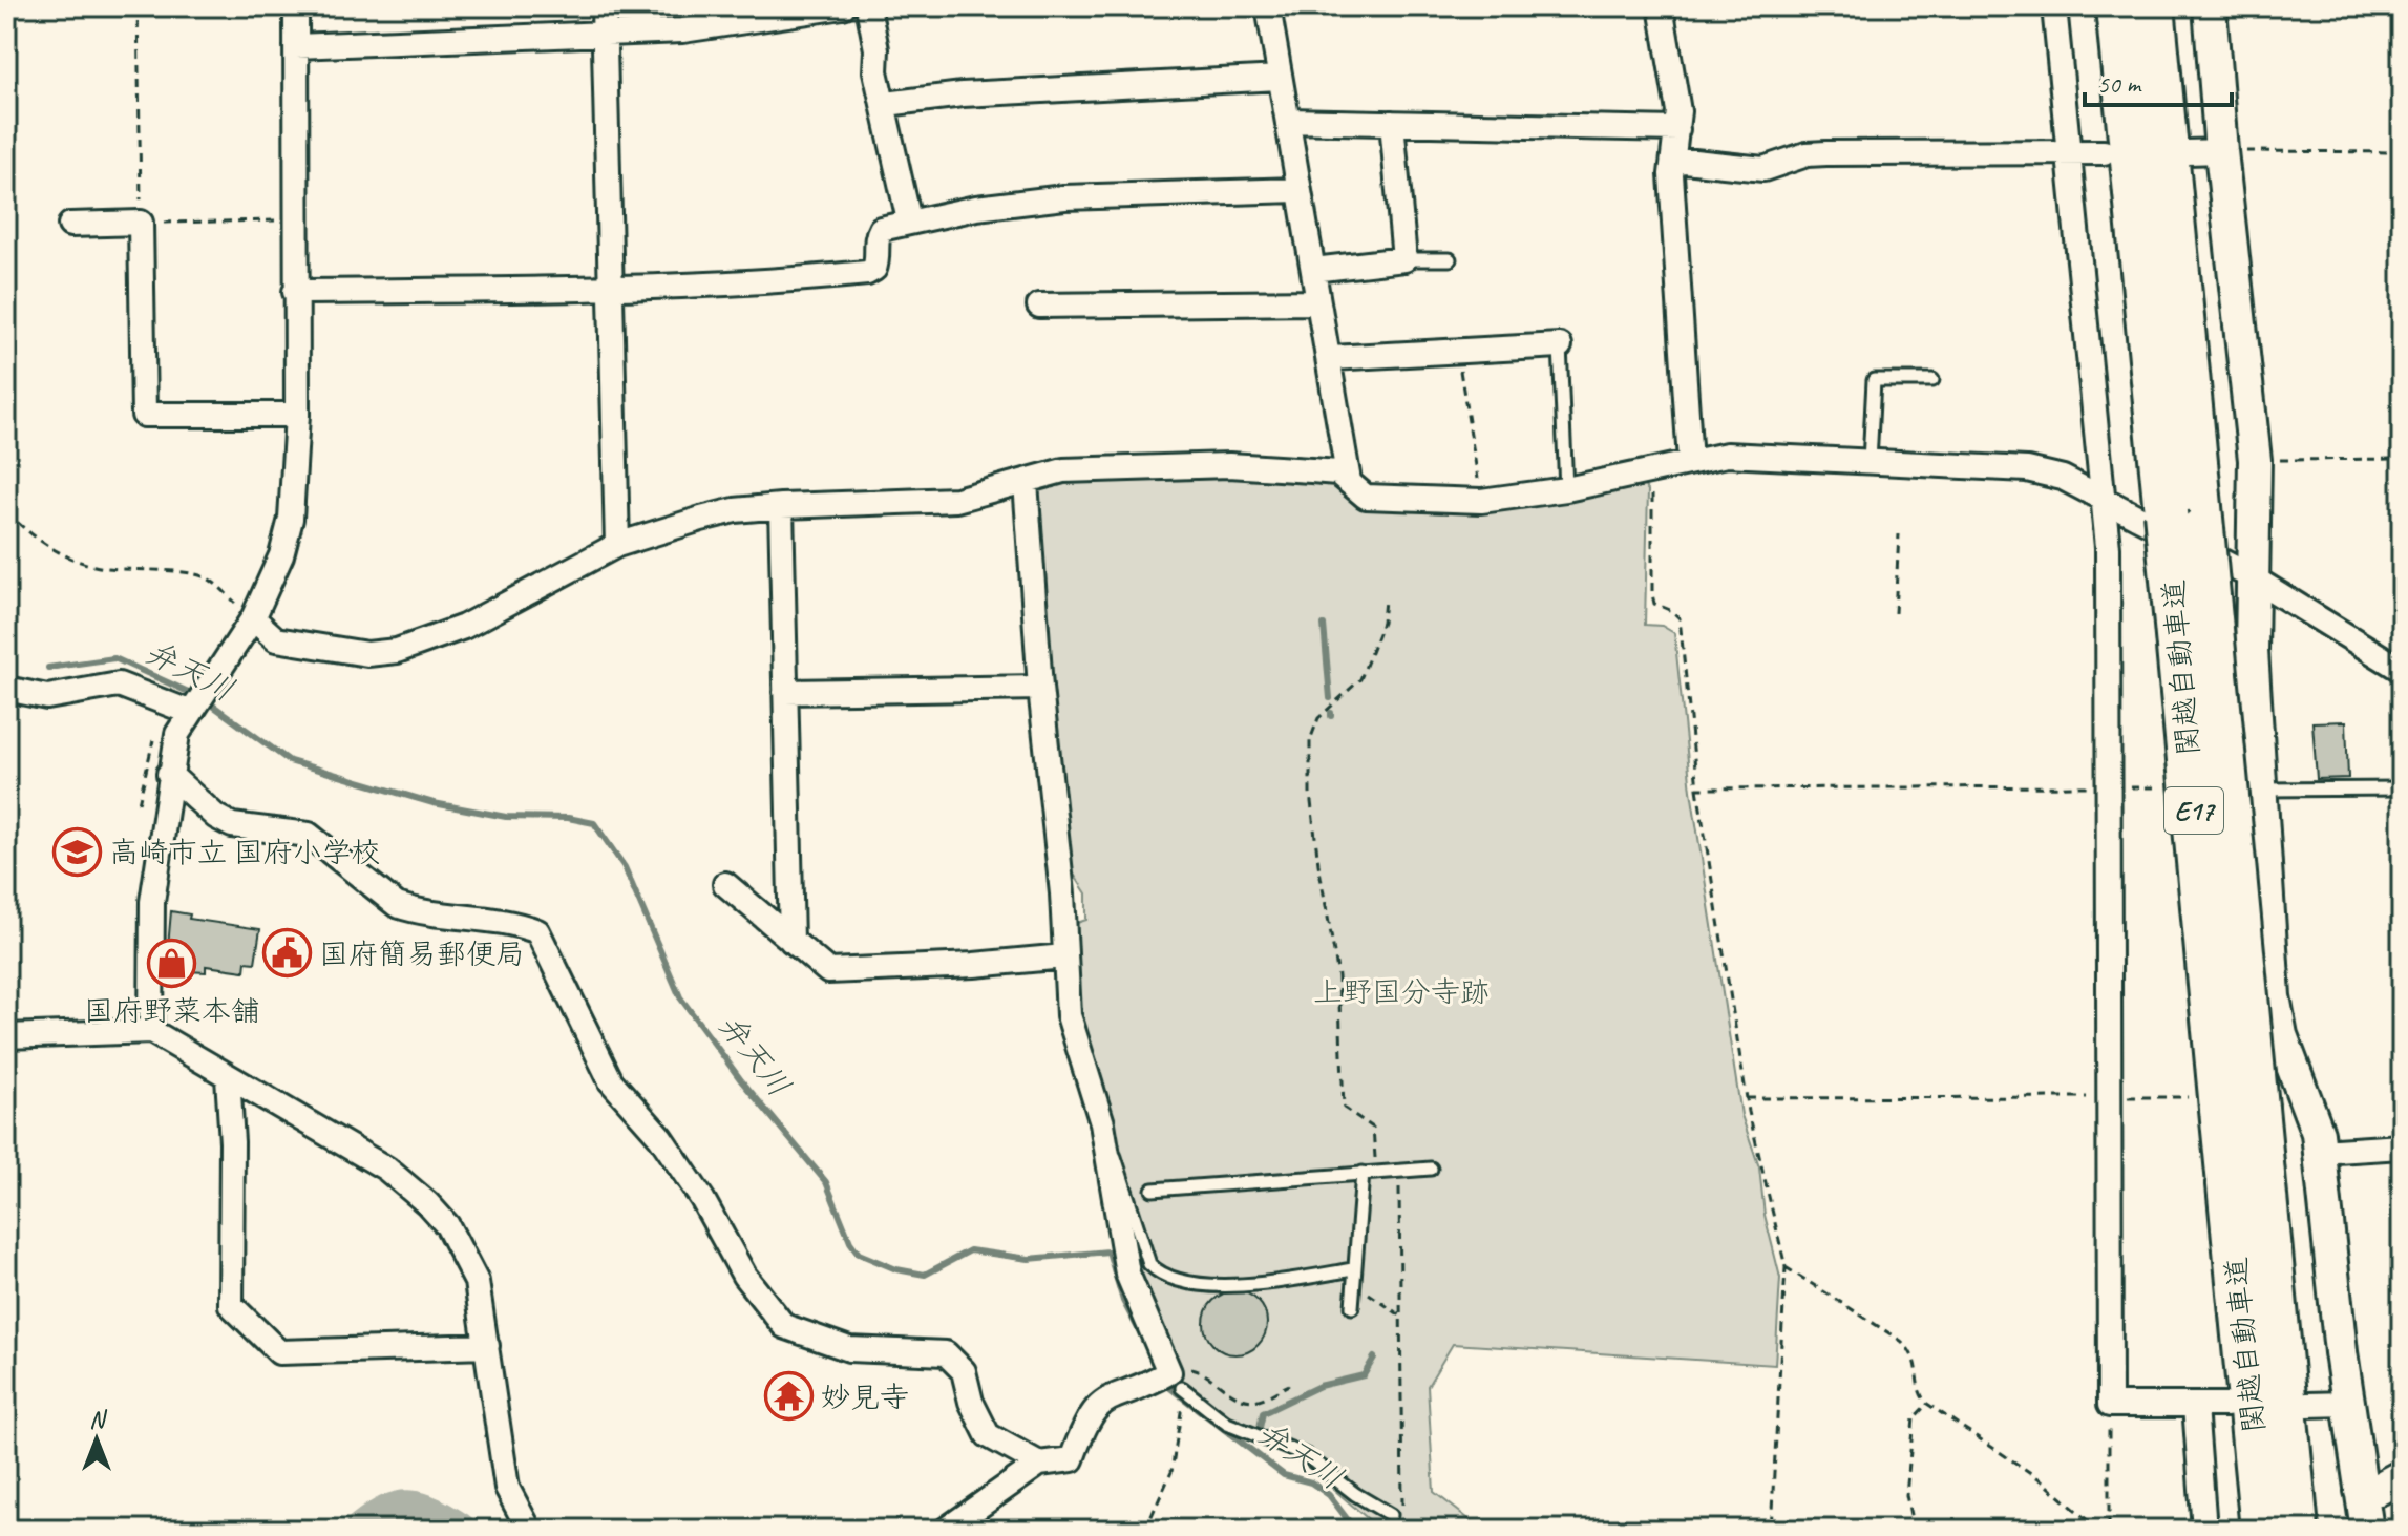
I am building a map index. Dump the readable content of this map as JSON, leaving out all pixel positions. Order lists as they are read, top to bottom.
{
  "streets": {
    "highway": ["関越自動車道", "E17"]
  },
  "water": ["弁天川"],
  "parks": ["上野国分寺跡"],
  "places": {
    "school or university": ["高崎市立 国府小学校"],
    "public building": ["国府簡易郵便局"],
    "shop": ["国府野菜本舗"],
    "temple": ["妙見寺"]
  },
  "scale_bar": "50 m",
  "north": "top"
}
